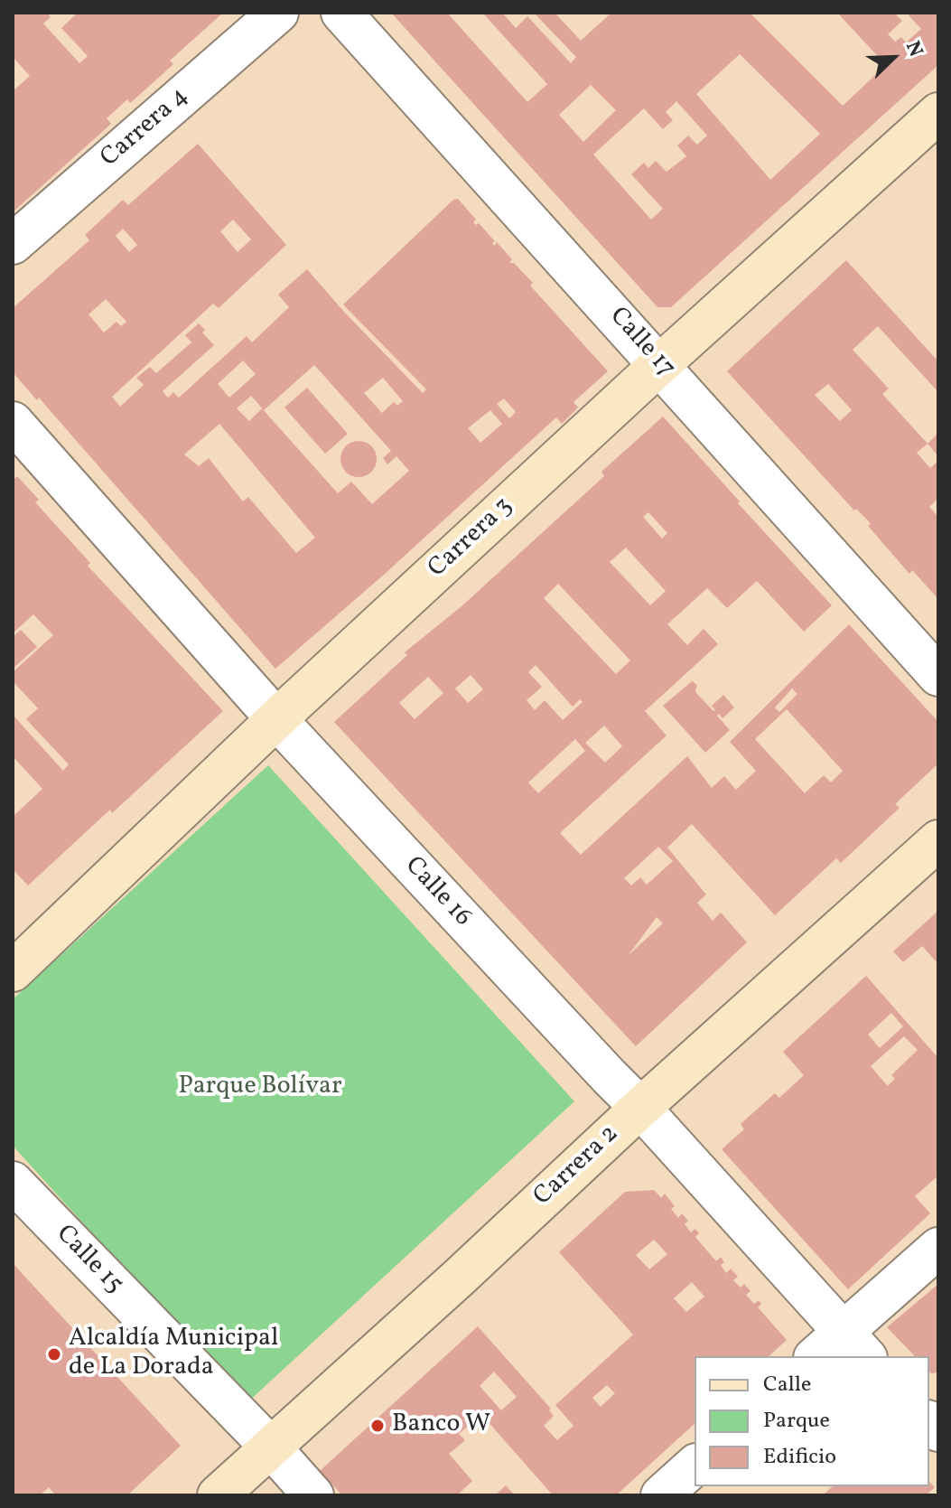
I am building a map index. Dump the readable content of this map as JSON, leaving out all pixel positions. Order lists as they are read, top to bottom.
{
  "streets": {
    "main road": ["Carrera 3", "Carrera 2"],
    "street": [
      "Carrera 4",
      "Calle 17",
      "Calle 16",
      "Calle 15"
    ]
  },
  "crossings": [
    ["Calle 17", "Carrera 3"],
    ["Carrera 3", "Calle 16"],
    ["Calle 16", "Carrera 2"],
    ["Carrera 2", "Calle 15"]
  ],
  "parks": ["Parque Bolívar"],
  "places": ["Alcaldía Municipal de La Dorada", "Banco W"],
  "legend": ["Calle", "Parque", "Edificio"],
  "north": "top right"
}
